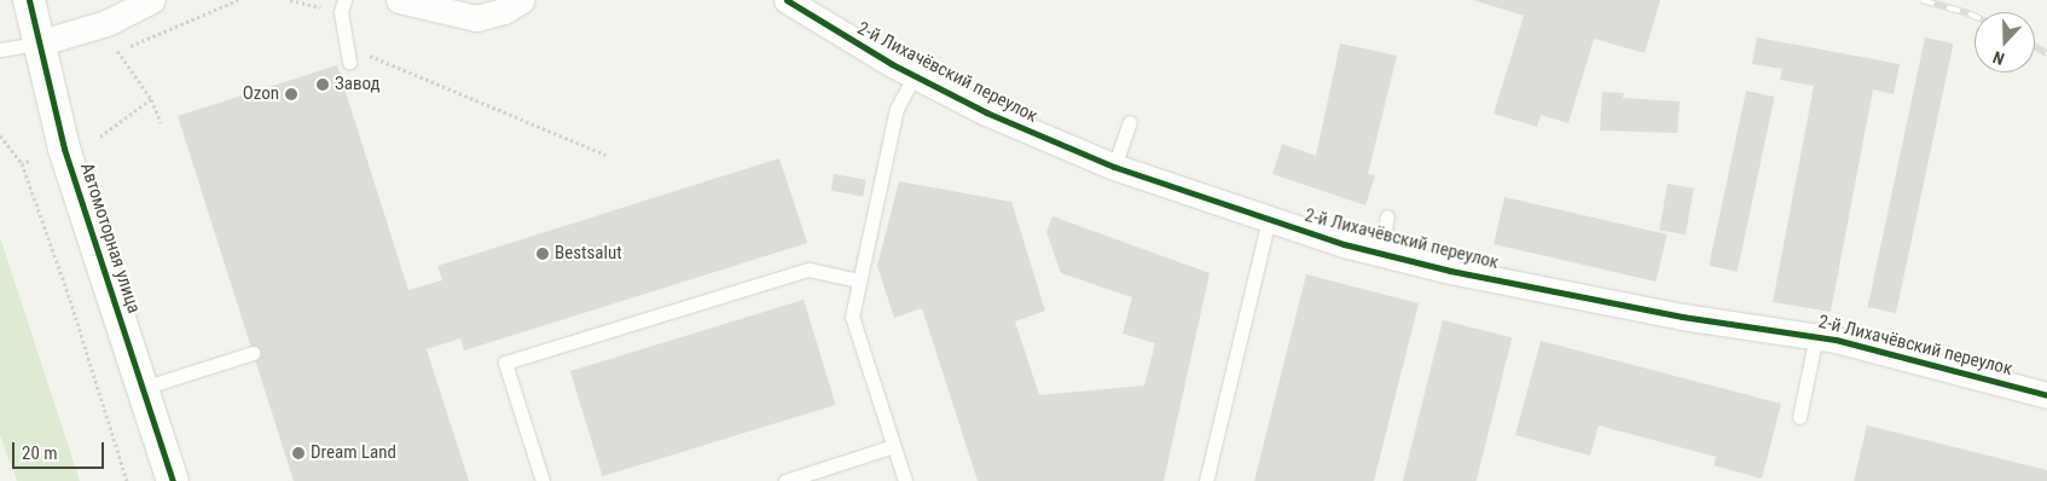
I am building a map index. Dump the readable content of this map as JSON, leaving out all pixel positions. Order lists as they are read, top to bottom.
{
  "streets": {
    "street": ["2-й Лихачёвский переулок", "Автомоторная улица"]
  },
  "places": [
    "Завод",
    "Ozon",
    "Bestsalut",
    "Dream Land"
  ],
  "scale_bar": "20 m",
  "north": "bottom"
}
